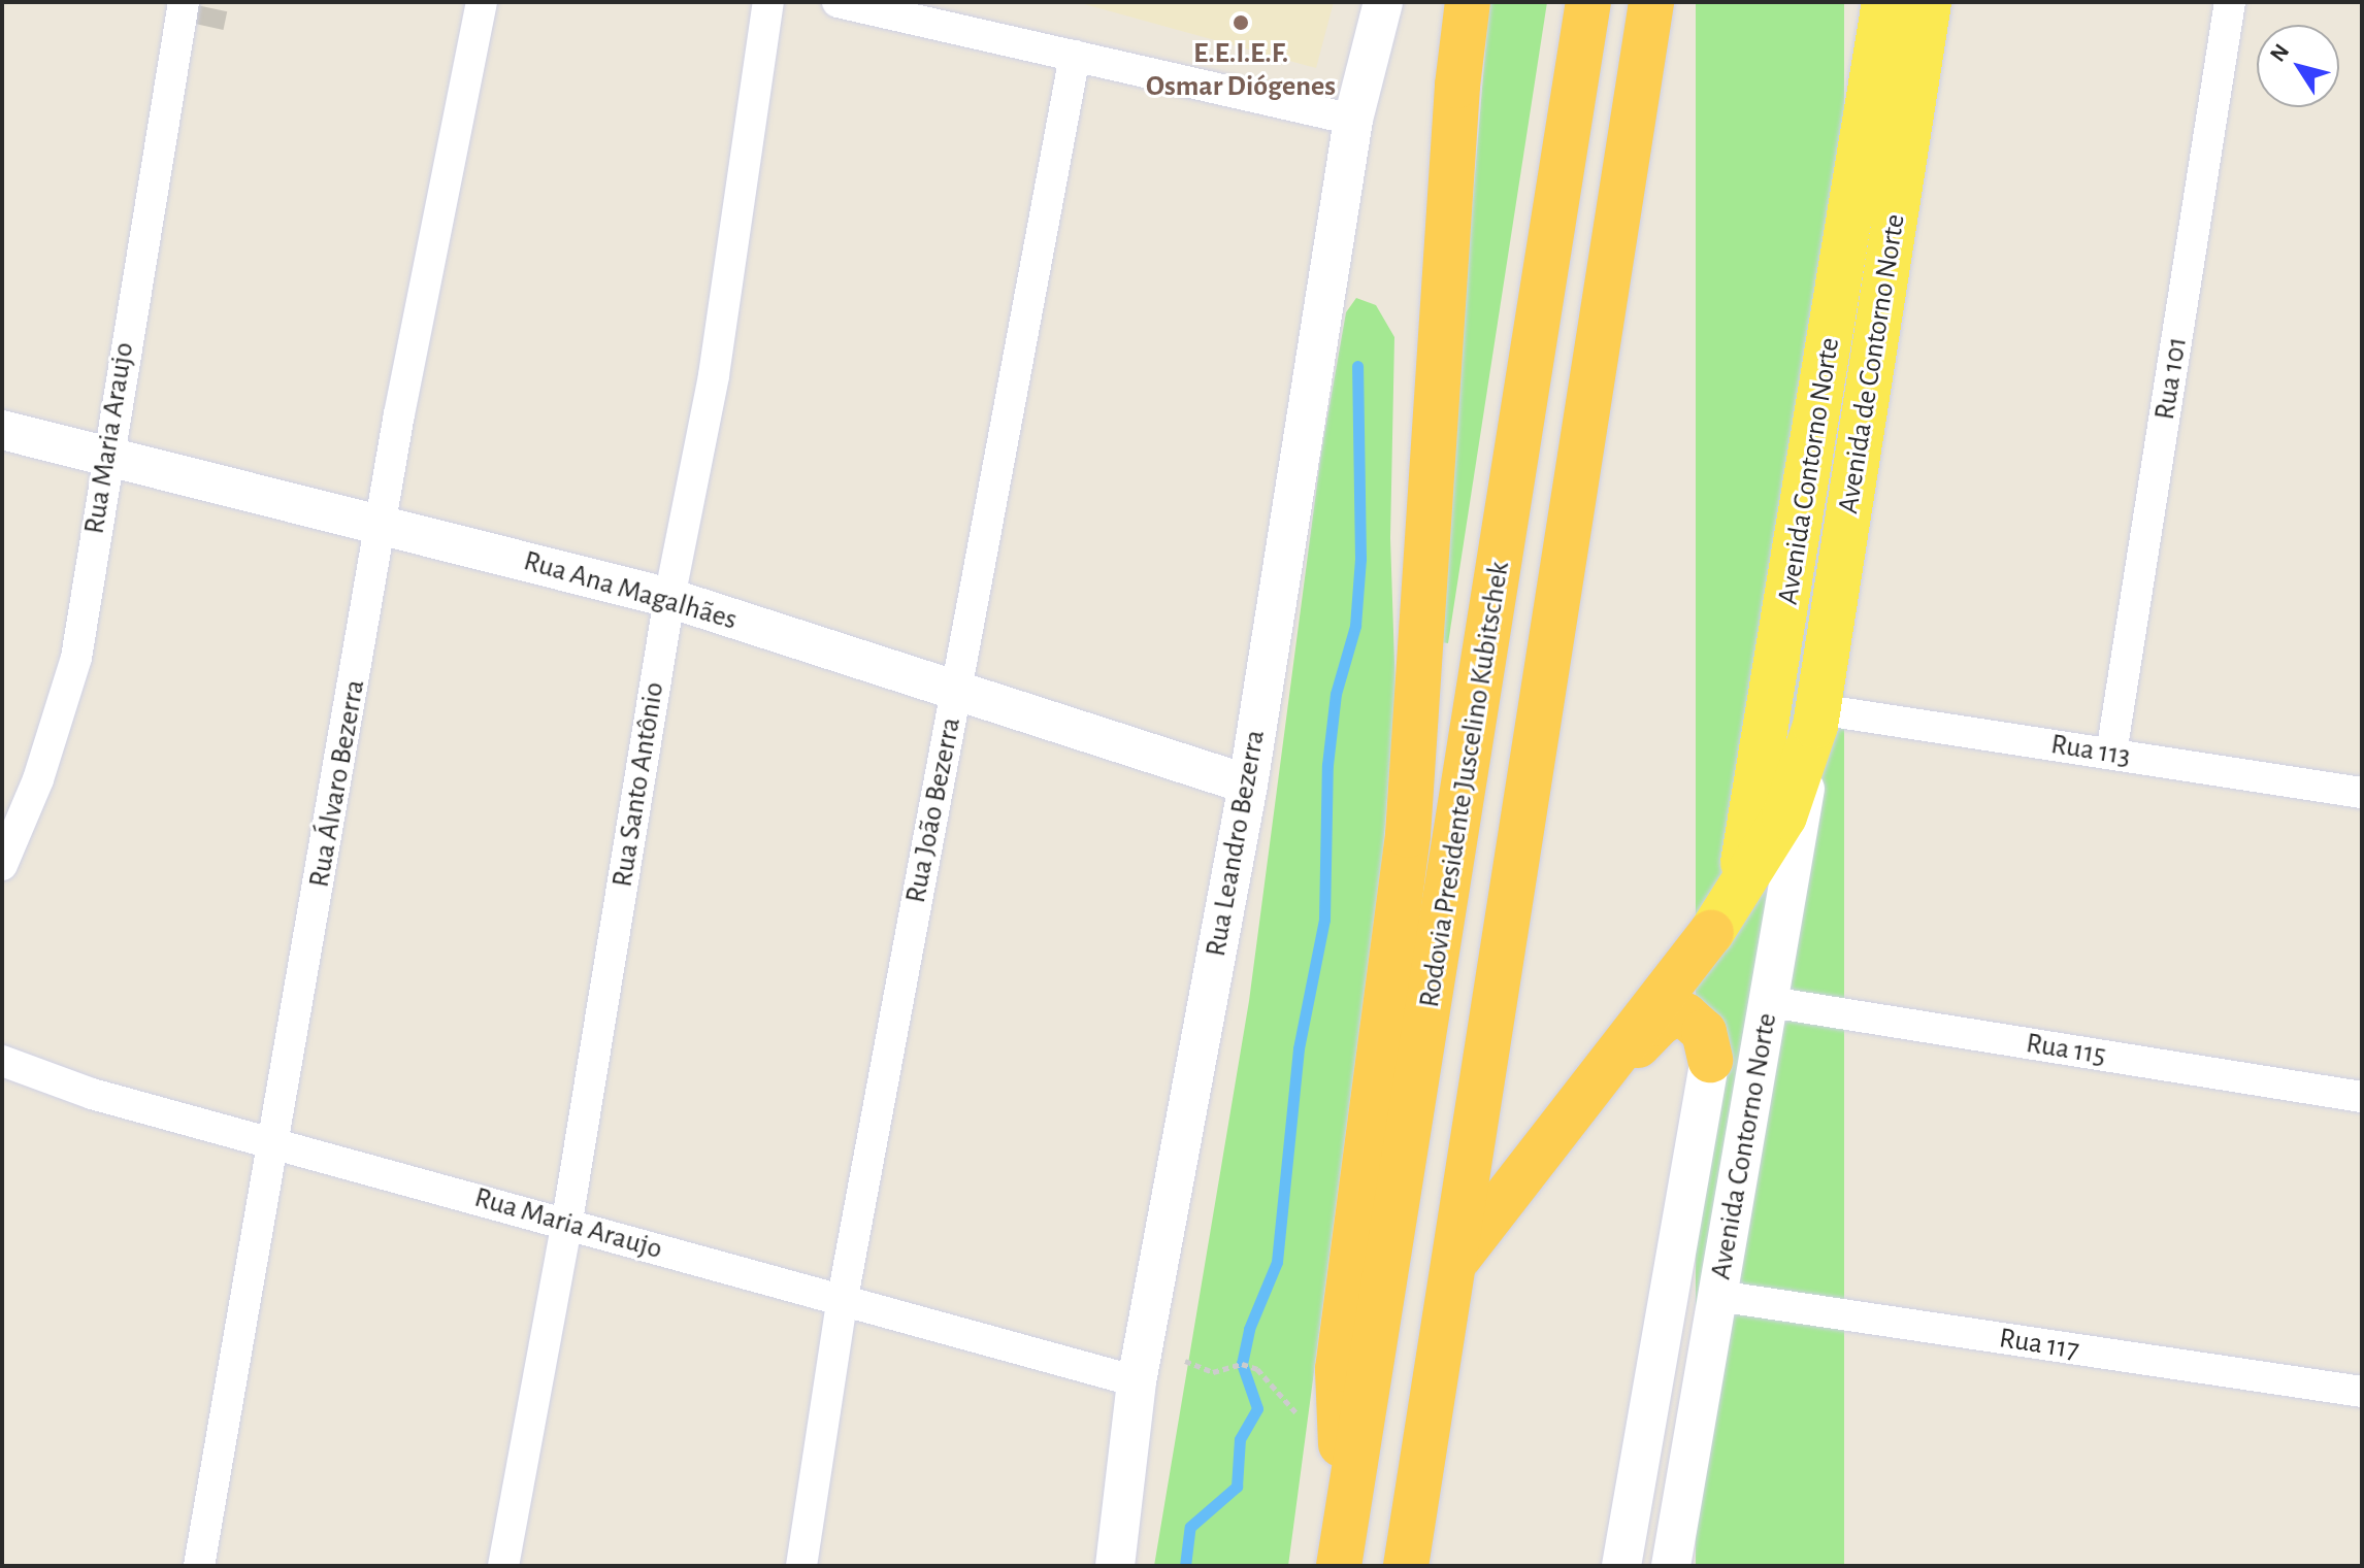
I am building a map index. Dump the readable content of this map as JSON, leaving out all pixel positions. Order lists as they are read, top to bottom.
{
  "streets": {
    "highway": ["Rodovia Presidente Juscelino Kubitschek"],
    "main road": ["Avenida de Contorno Norte", "Avenida Contorno Norte"],
    "street": [
      "Rua 101",
      "Rua Maria Araujo",
      "Rua Ana Magalhães",
      "Rua 113",
      "Rua Álvaro Bezerra",
      "Rua Santo Antônio",
      "Rua João Bezerra",
      "Rua Leandro Bezerra",
      "Rua 115",
      "Rua 117"
    ]
  },
  "crossings": [
    ["Avenida de Contorno Norte", "Avenida Contorno Norte"],
    ["Avenida de Contorno Norte", "Rua 113"],
    ["Rua 101", "Rua 113"],
    ["Rua Maria Araujo", "Rua Ana Magalhães"],
    ["Rua Maria Araujo", "Rua Álvaro Bezerra"],
    ["Rua Maria Araujo", "Rua Santo Antônio"],
    ["Rua Maria Araujo", "Rua João Bezerra"],
    ["Rua Maria Araujo", "Rua Leandro Bezerra"],
    ["Avenida Contorno Norte", "Rua 113"],
    ["Avenida Contorno Norte", "Rua 115"],
    ["Avenida Contorno Norte", "Rua 117"],
    ["Rua Ana Magalhães", "Rua Álvaro Bezerra"],
    ["Rua Ana Magalhães", "Rua Santo Antônio"],
    ["Rua Ana Magalhães", "Rua João Bezerra"],
    ["Rua Ana Magalhães", "Rua Leandro Bezerra"]
  ],
  "places": ["E.E.I.E.F. Osmar Diógenes"],
  "north": "top left"
}
